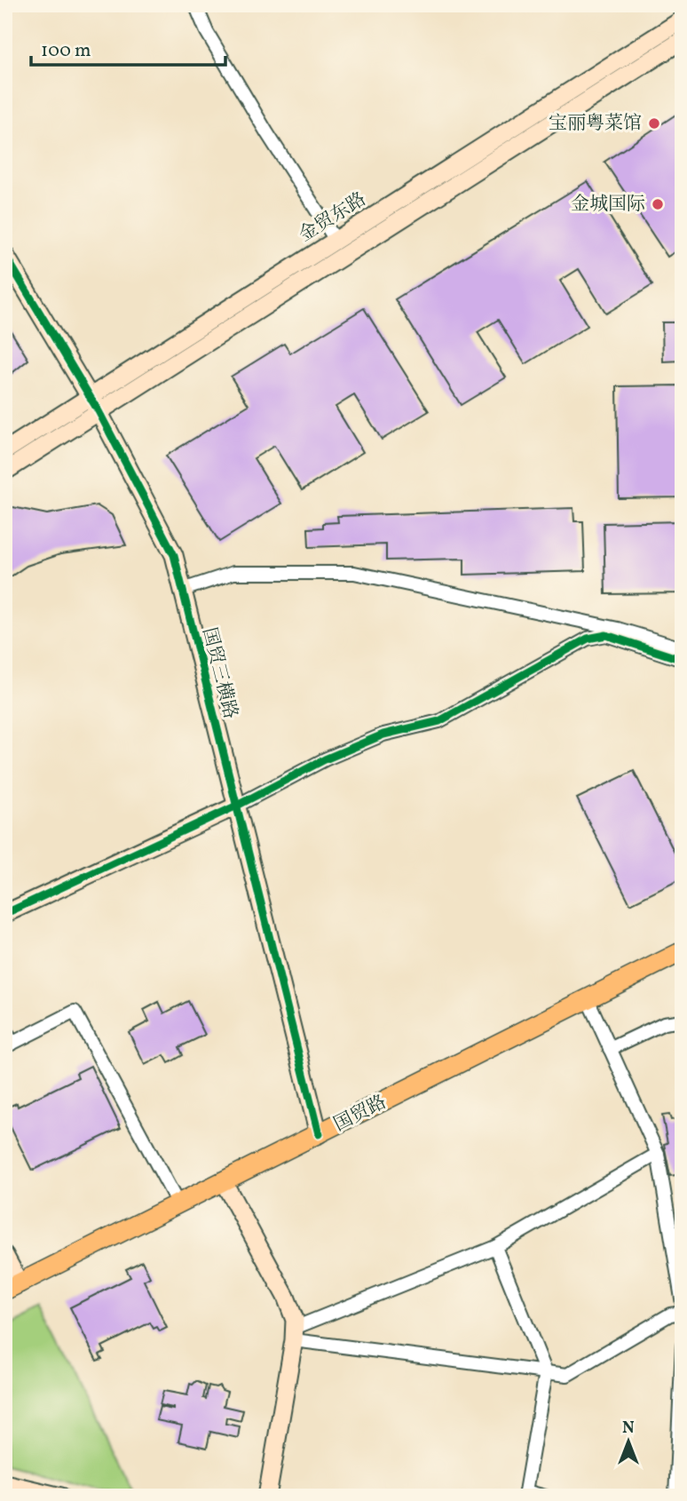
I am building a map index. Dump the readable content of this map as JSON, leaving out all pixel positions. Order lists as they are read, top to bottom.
{
  "streets": {
    "main road": ["金贸东路", "国贸三横路", "国贸路"]
  },
  "crossings": [
    ["金贸东路", "国贸三横路"],
    ["国贸三横路", "国贸路"]
  ],
  "places": ["宝丽粤菜馆", "金城国际"],
  "scale_bar": "100 m",
  "north": "top"
}
